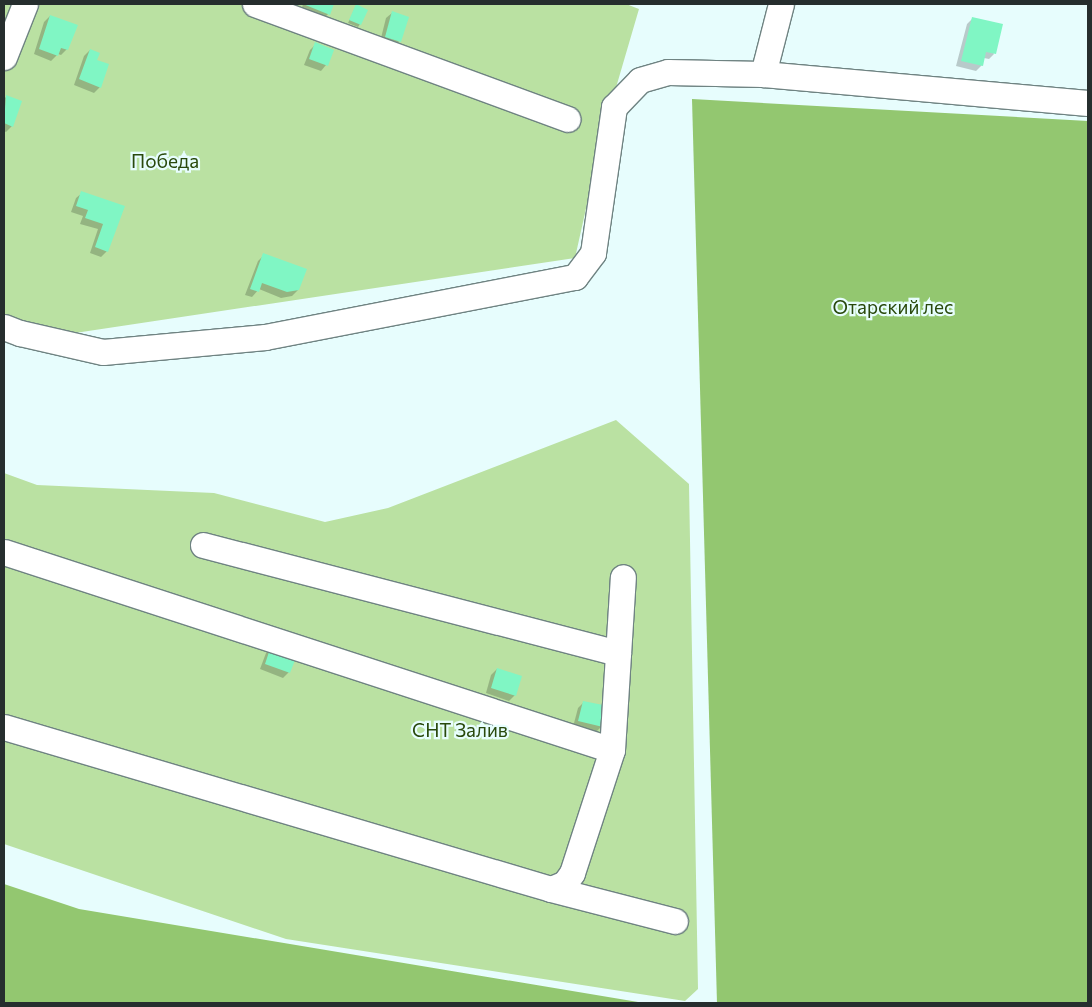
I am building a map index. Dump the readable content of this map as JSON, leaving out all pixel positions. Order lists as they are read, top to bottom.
{
  "parks": ["Победа", "Отарский лес", "СНТ Залив"]
}
